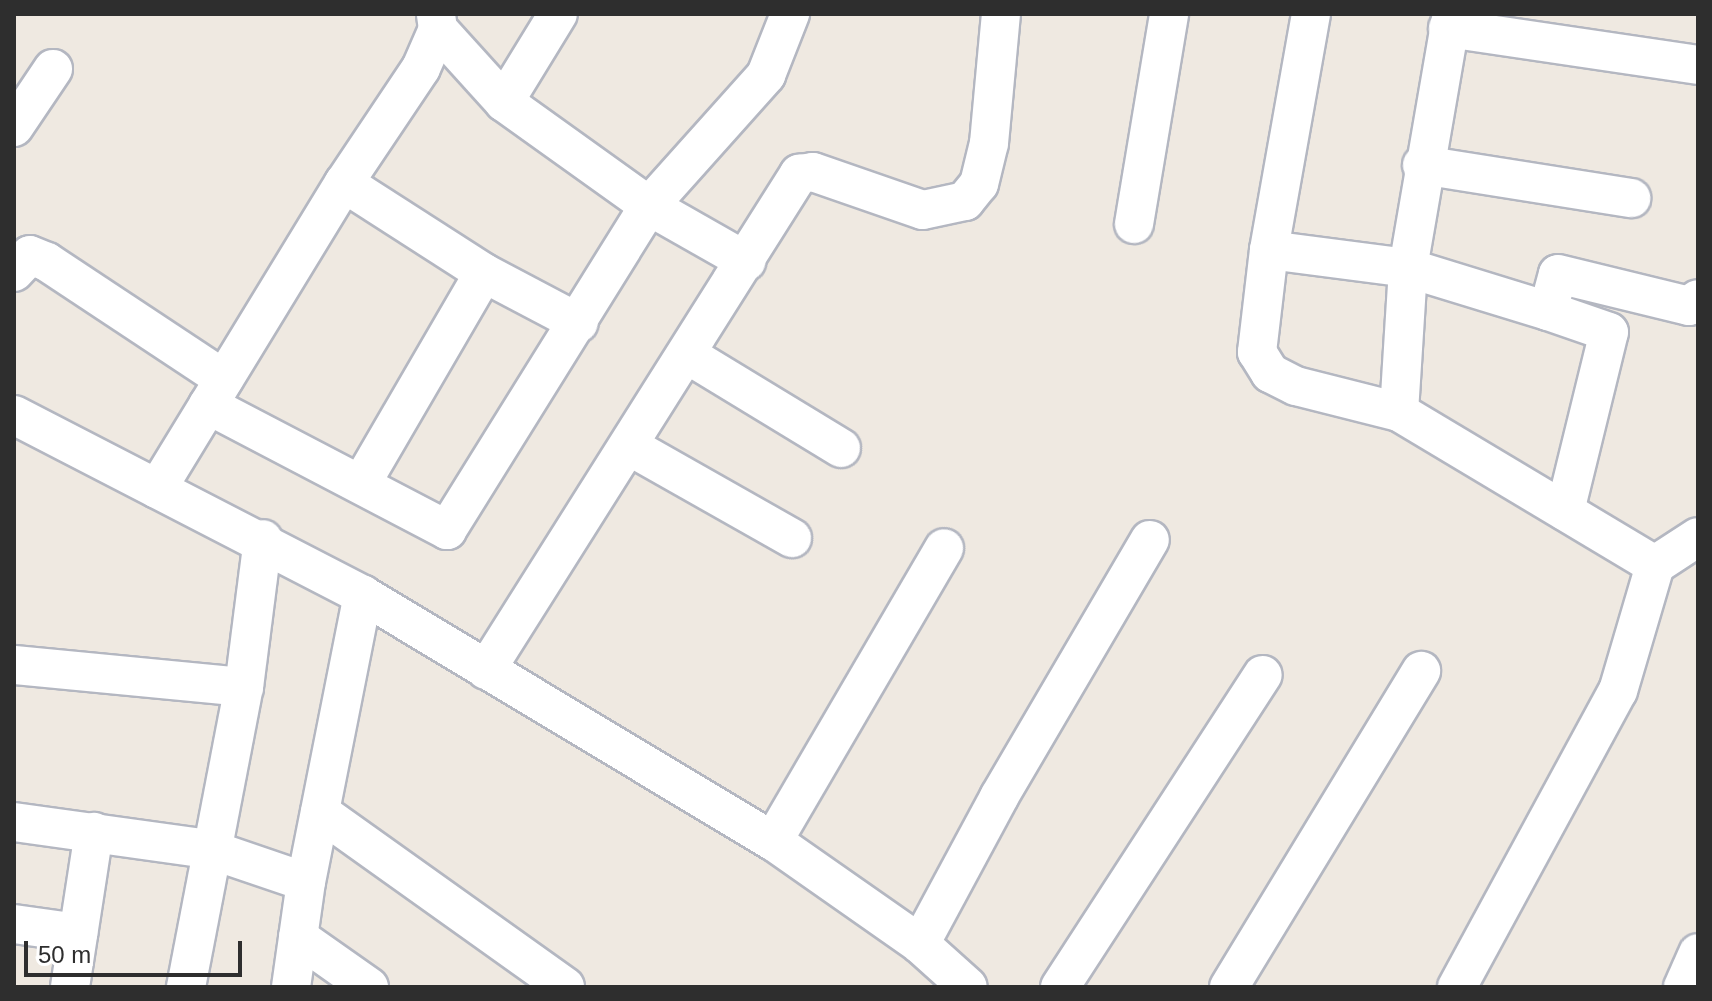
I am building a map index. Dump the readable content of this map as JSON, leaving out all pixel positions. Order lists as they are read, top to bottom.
{
  "scale_bar": "50 m"
}
